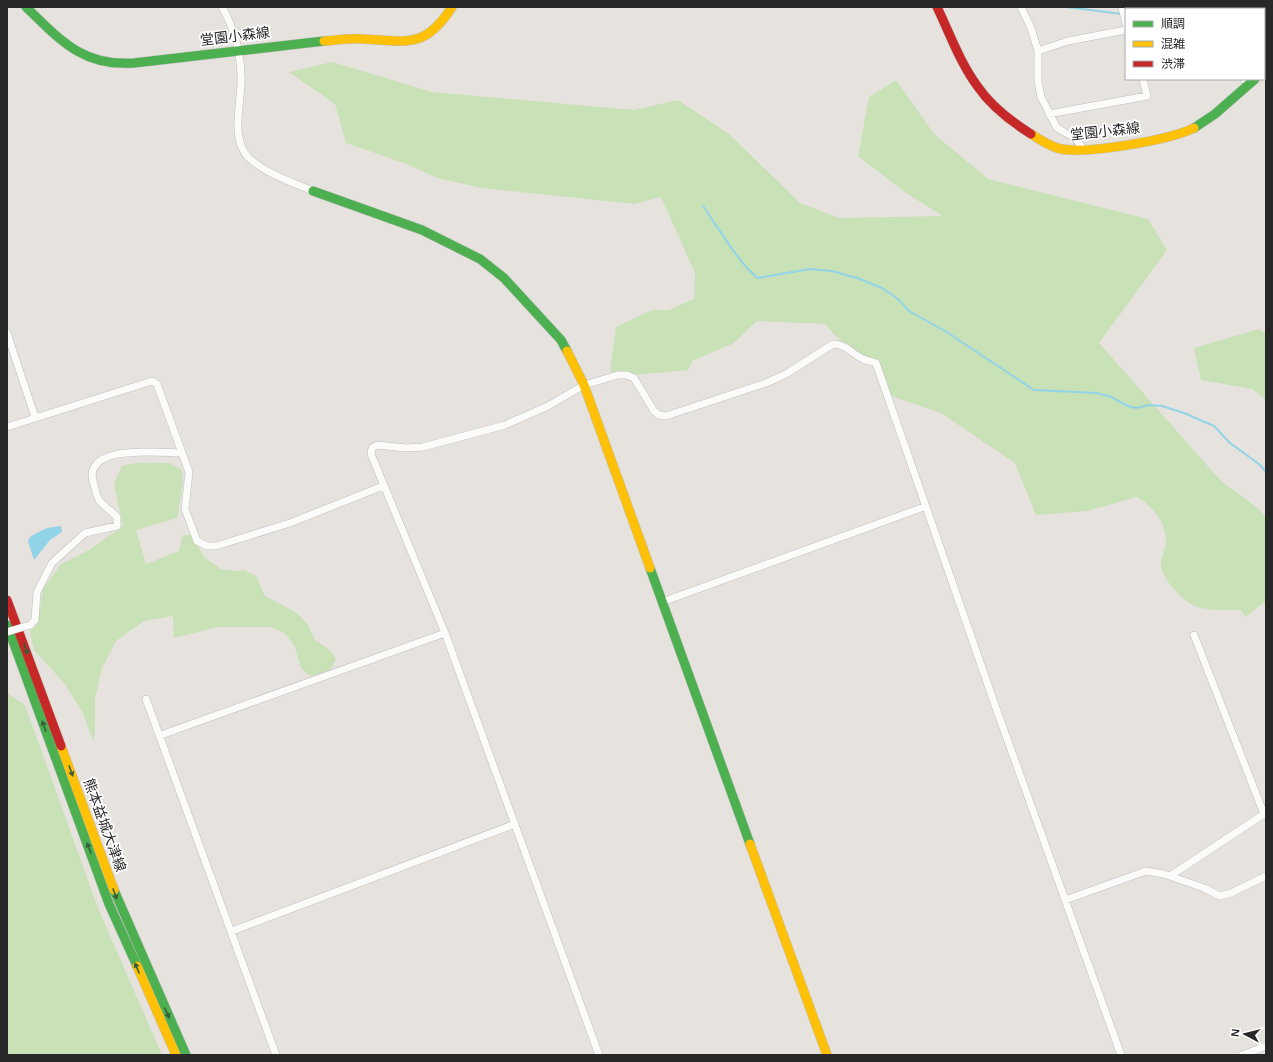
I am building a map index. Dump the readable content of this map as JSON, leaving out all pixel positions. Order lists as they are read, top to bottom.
{
  "streets": {
    "main road": ["堂園小森線", "熊本益城大津線"]
  },
  "legend": ["順調", "混雑", "渋滞"],
  "north": "left"
}
